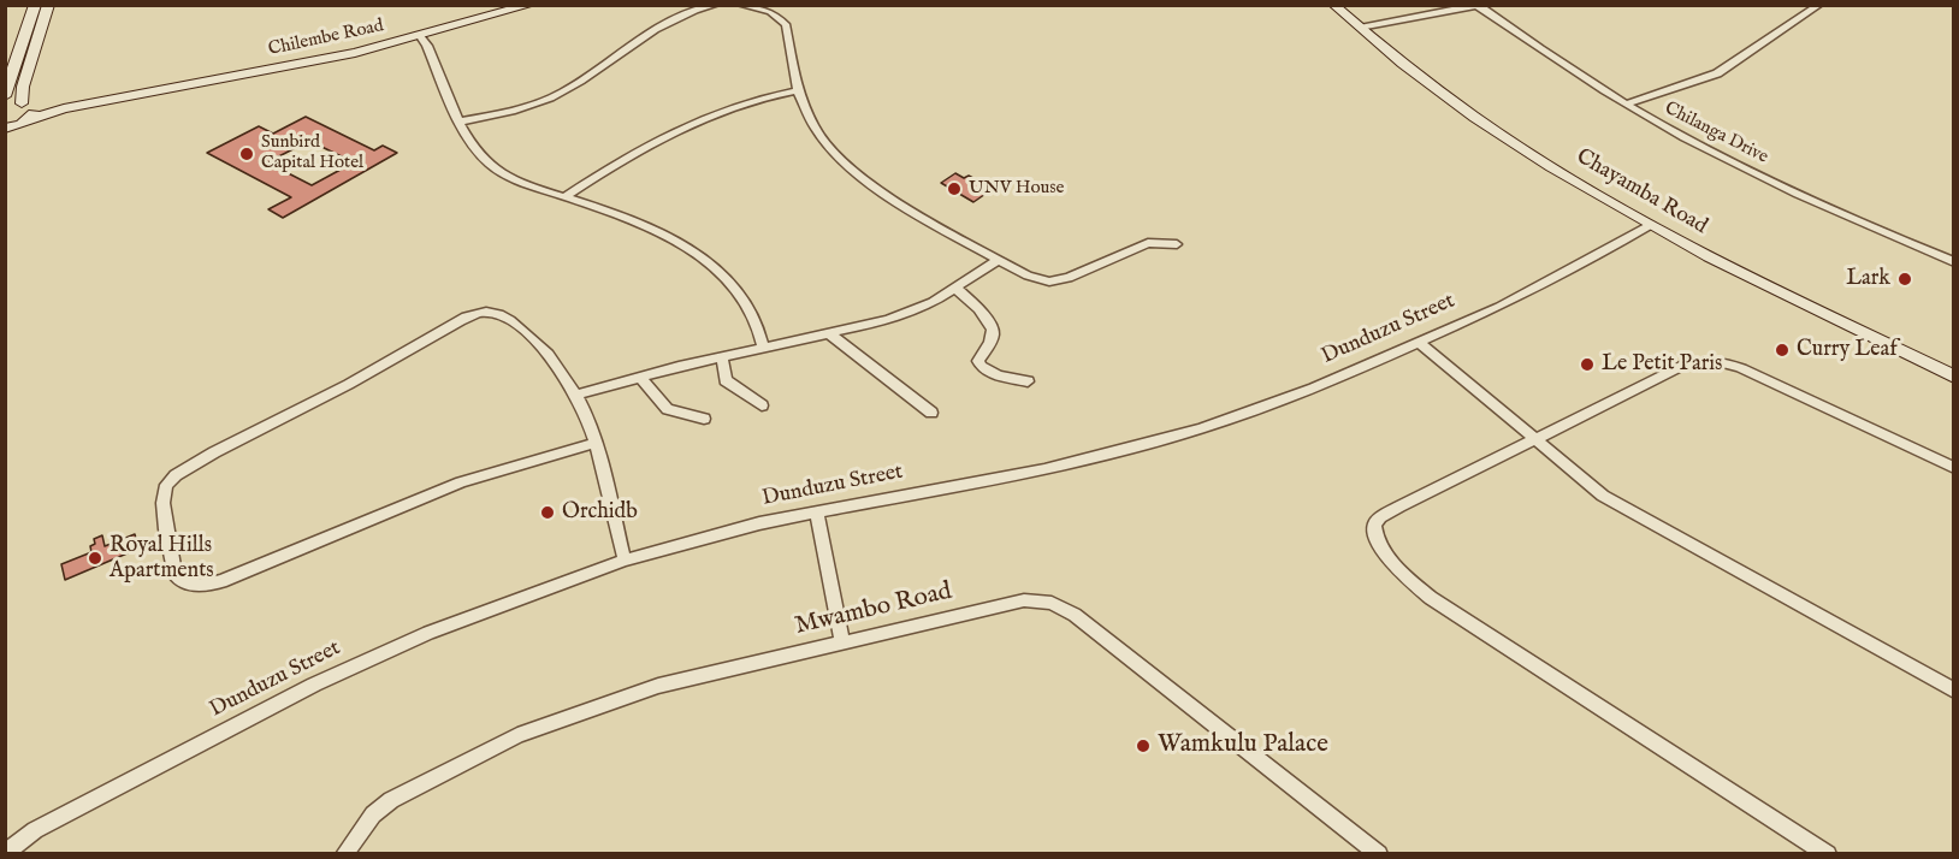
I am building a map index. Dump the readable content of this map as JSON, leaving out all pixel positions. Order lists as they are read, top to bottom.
{
  "streets": {
    "main road": ["Chilembe Road", "Chayamba Road"],
    "street": ["Chilanga Drive", "Dunduzu Street", "Mwambo Road"]
  },
  "crossings": [
    ["Chayamba Road", "Dunduzu Street"]
  ],
  "places": [
    "Sunbird Capital Hotel",
    "UNV House",
    "Lark",
    "Curry Leaf",
    "Le Petit Paris",
    "Orchidb",
    "Royal Hills Apartments",
    "Wamkulu Palace"
  ]
}
